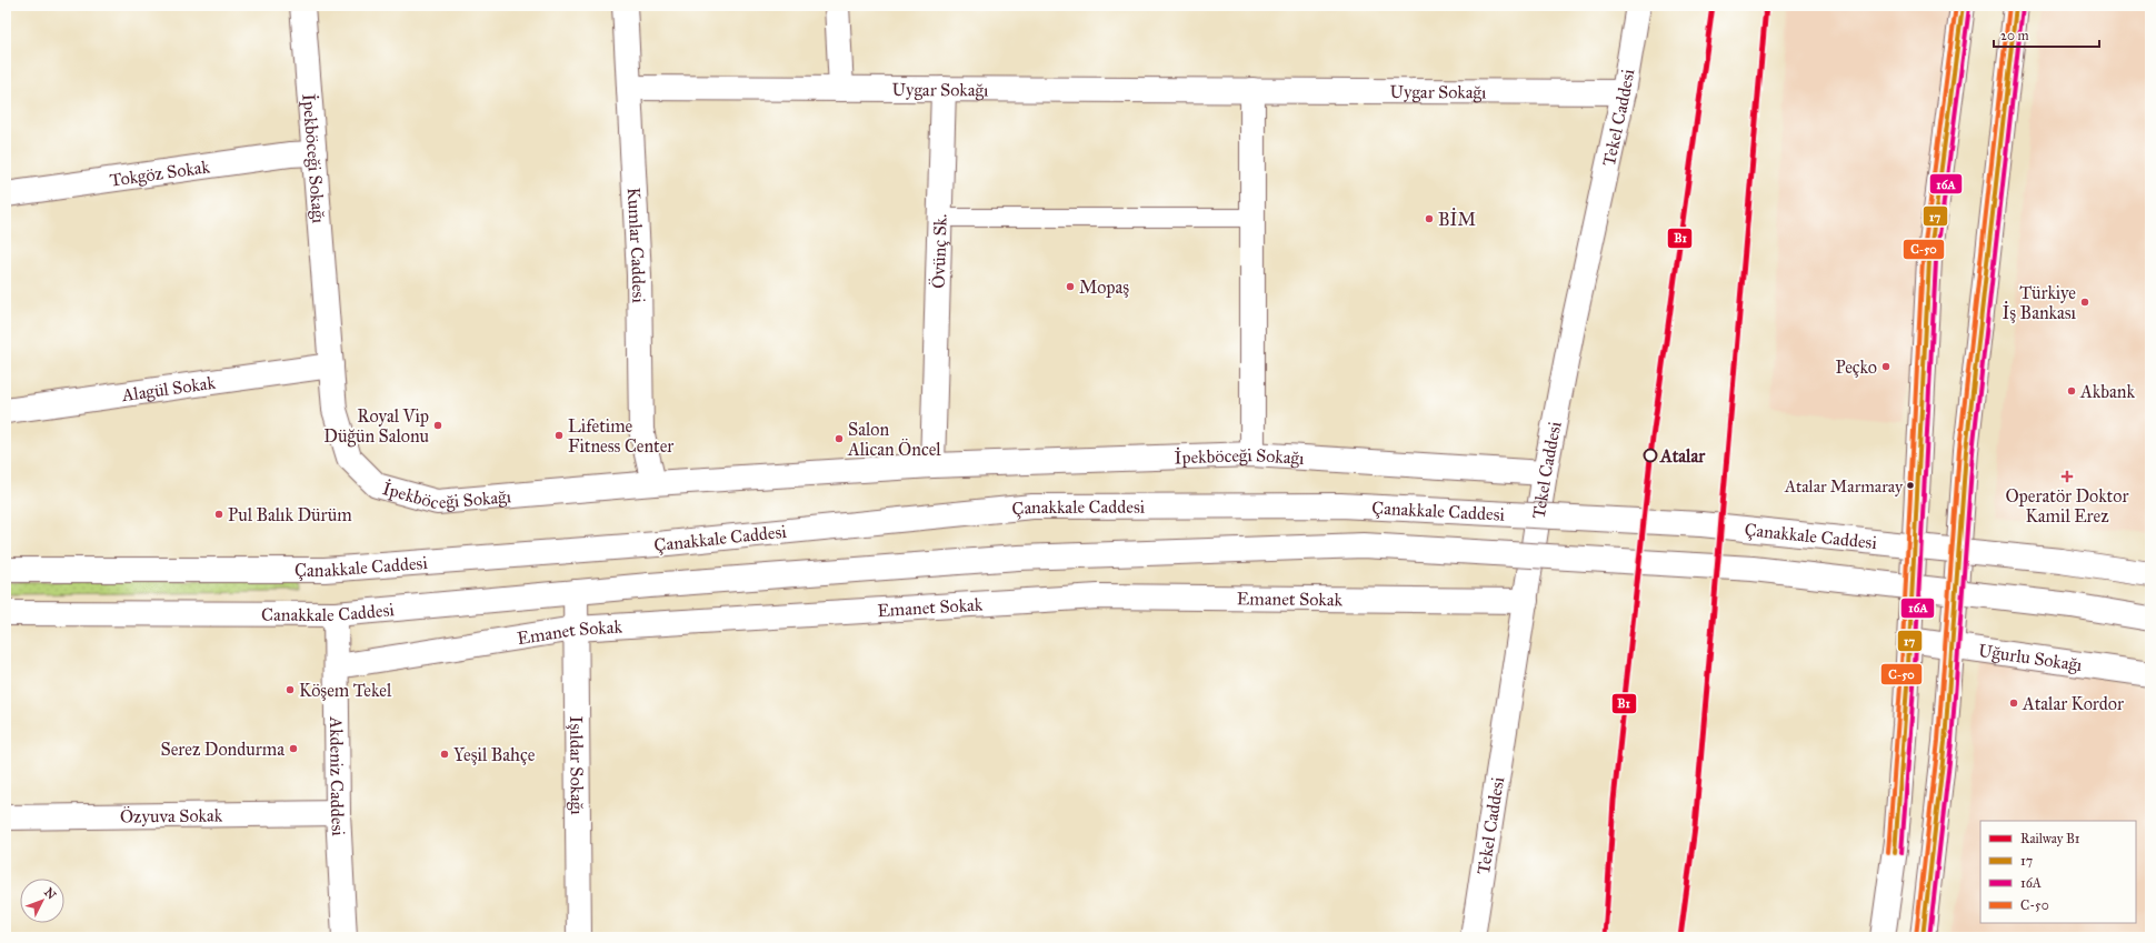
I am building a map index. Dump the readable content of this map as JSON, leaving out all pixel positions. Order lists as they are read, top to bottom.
{
  "streets": {
    "street": [
      "Uygar Sokağı",
      "Tekel Caddesi",
      "İpekböceği Sokağı",
      "Tokgöz Sokak",
      "Kumlar Caddesi",
      "Övünç Sk.",
      "Alagül Sokak",
      "Çanakkale Caddesi",
      "Emanet Sokak",
      "Canakkale Caddesi",
      "Uğurlu Sokağı",
      "Işıldar Sokağı",
      "Akdeniz Caddesi",
      "Özyuva Sokak"
    ]
  },
  "crossings": [
    ["Uygar Sokağı", "Tekel Caddesi"],
    ["Uygar Sokağı", "Kumlar Caddesi"],
    ["Uygar Sokağı", "Övünç Sk."],
    ["Tekel Caddesi", "İpekböceği Sokağı"],
    ["Tekel Caddesi", "Emanet Sokak"],
    ["İpekböceği Sokağı", "Tokgöz Sokak"],
    ["İpekböceği Sokağı", "Kumlar Caddesi"],
    ["İpekböceği Sokağı", "Övünç Sk."],
    ["İpekböceği Sokağı", "Alagül Sokak"],
    ["Emanet Sokak", "Işıldar Sokağı"],
    ["Emanet Sokak", "Akdeniz Caddesi"],
    ["Canakkale Caddesi", "Işıldar Sokağı"],
    ["Canakkale Caddesi", "Akdeniz Caddesi"],
    ["Akdeniz Caddesi", "Özyuva Sokak"]
  ],
  "places": {
    "other": [
      "BİM",
      "Mopaş",
      "Türkiye İş Bankası",
      "Peçko",
      "Akbank",
      "Royal Vip Düğün Salonu",
      "Lifetime Fitness Center",
      "Salon Alican Öncel",
      "Atalar",
      "Atalar Marmaray",
      "Pul Balık Dürüm",
      "Köşem Tekel",
      "Atalar Kordor",
      "Serez Dondurma",
      "Yeşil Bahçe"
    ],
    "health": ["Operatör Doktor Kamil Erez"]
  },
  "lines": [
    "rail line B1",
    "transit line 17",
    "transit line C-50",
    "transit line 16A"
  ],
  "legend": [
    "Railway B1",
    "17",
    "16A",
    "C-50"
  ],
  "scale_bar": "20 m",
  "north": "top right"
}
